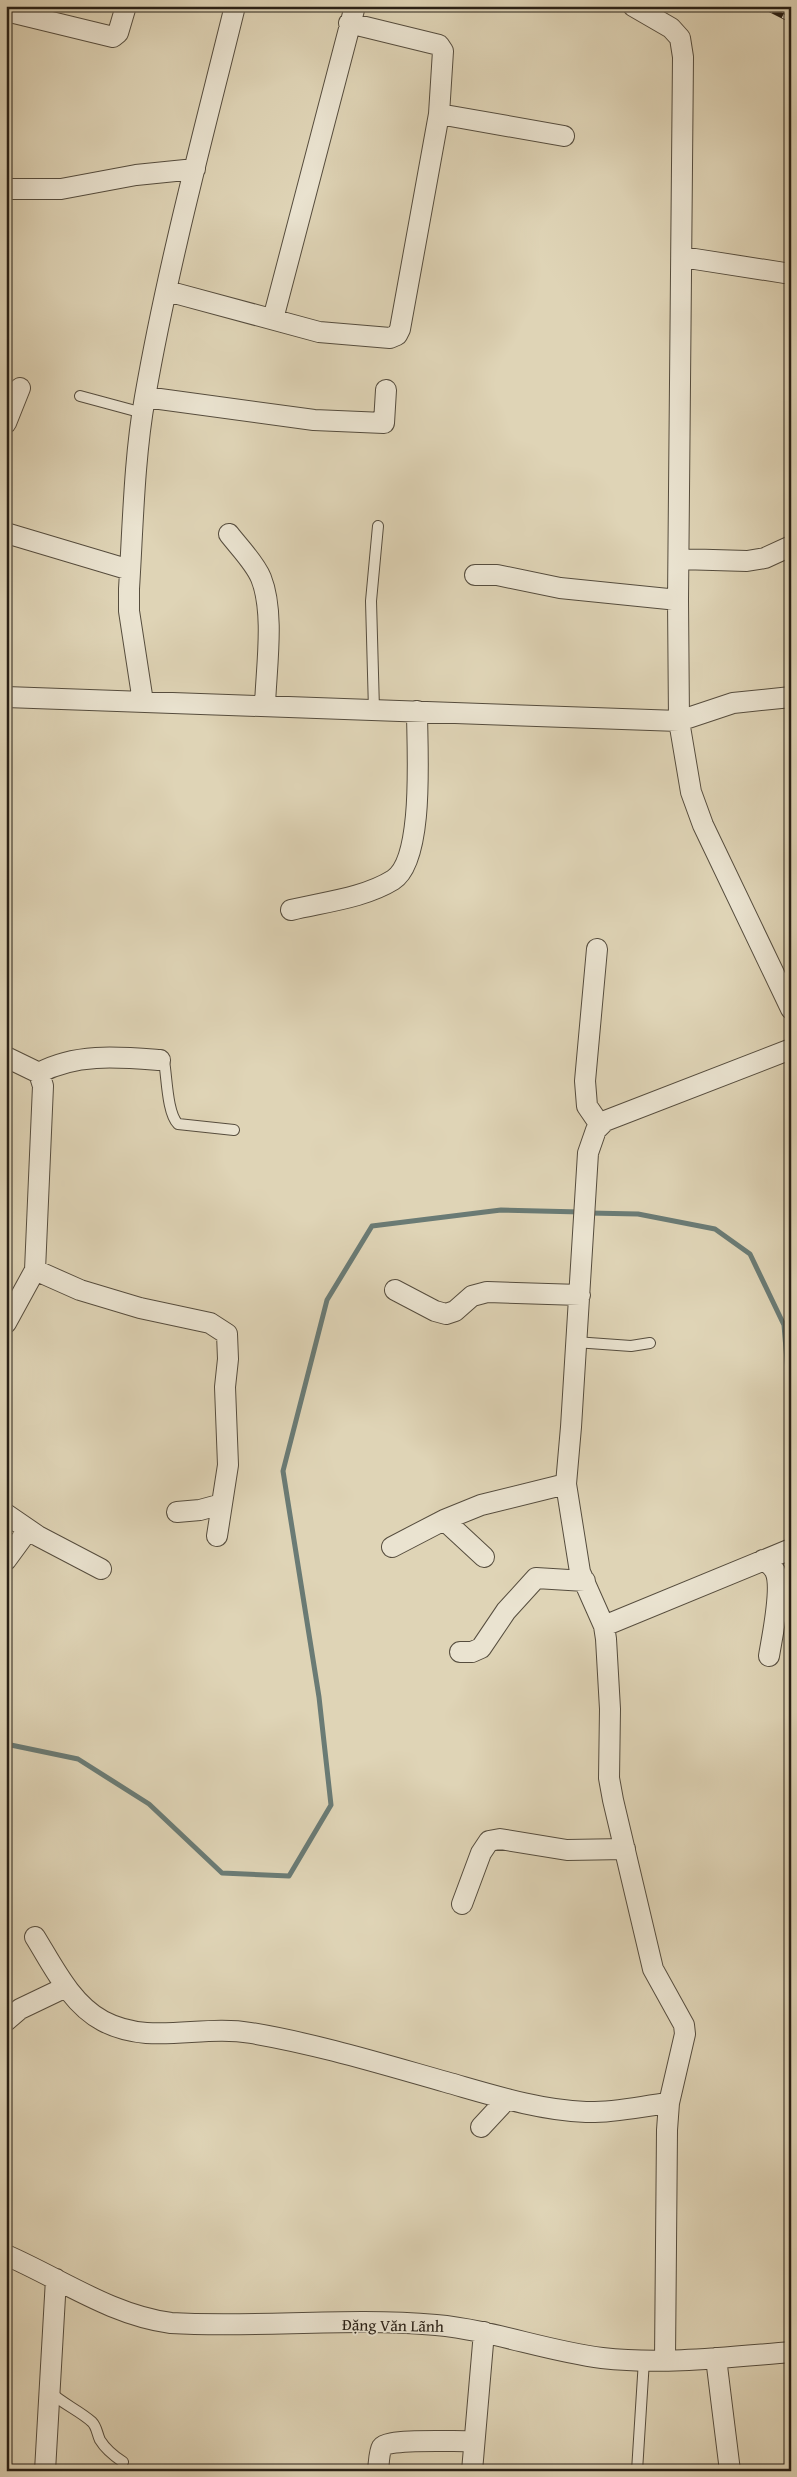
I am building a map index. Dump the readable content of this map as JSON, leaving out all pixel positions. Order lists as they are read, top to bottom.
{
  "streets": {
    "street": ["Đặng Văn Lãnh"]
  }
}
